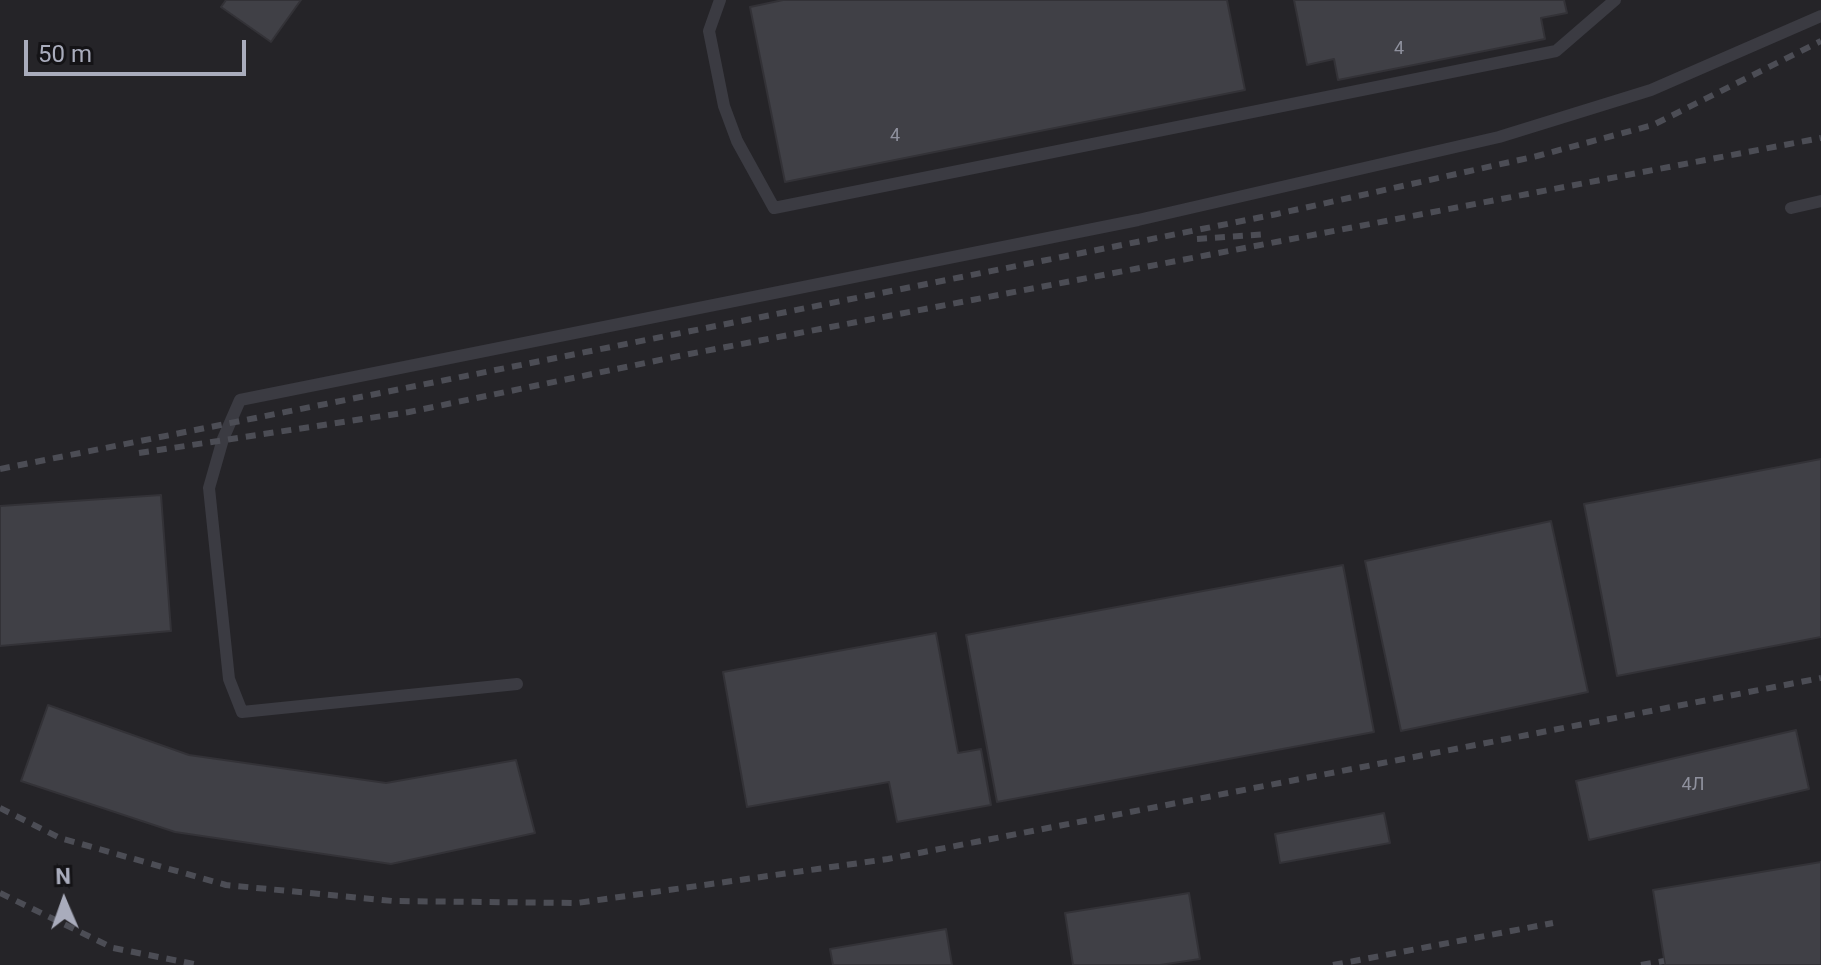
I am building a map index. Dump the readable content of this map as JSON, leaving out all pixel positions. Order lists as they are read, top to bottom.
{
  "house_numbers": ["4", "4", "4Л"],
  "scale_bar": "50 m",
  "north": "top"
}
